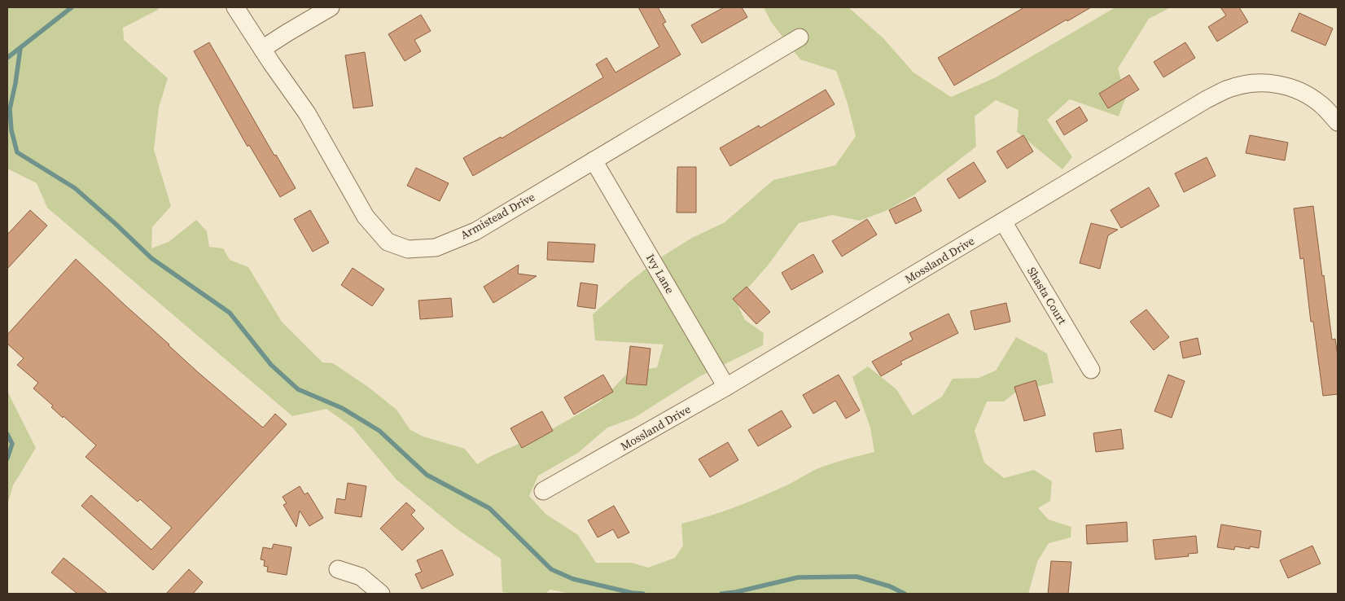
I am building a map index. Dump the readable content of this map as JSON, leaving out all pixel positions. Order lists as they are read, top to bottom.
{
  "streets": {
    "street": [
      "Armistead Drive",
      "Mossland Drive",
      "Ivy Lane",
      "Shasta Court"
    ]
  },
  "crossings": [
    ["Armistead Drive", "Ivy Lane"],
    ["Mossland Drive", "Ivy Lane"],
    ["Mossland Drive", "Shasta Court"]
  ]
}
